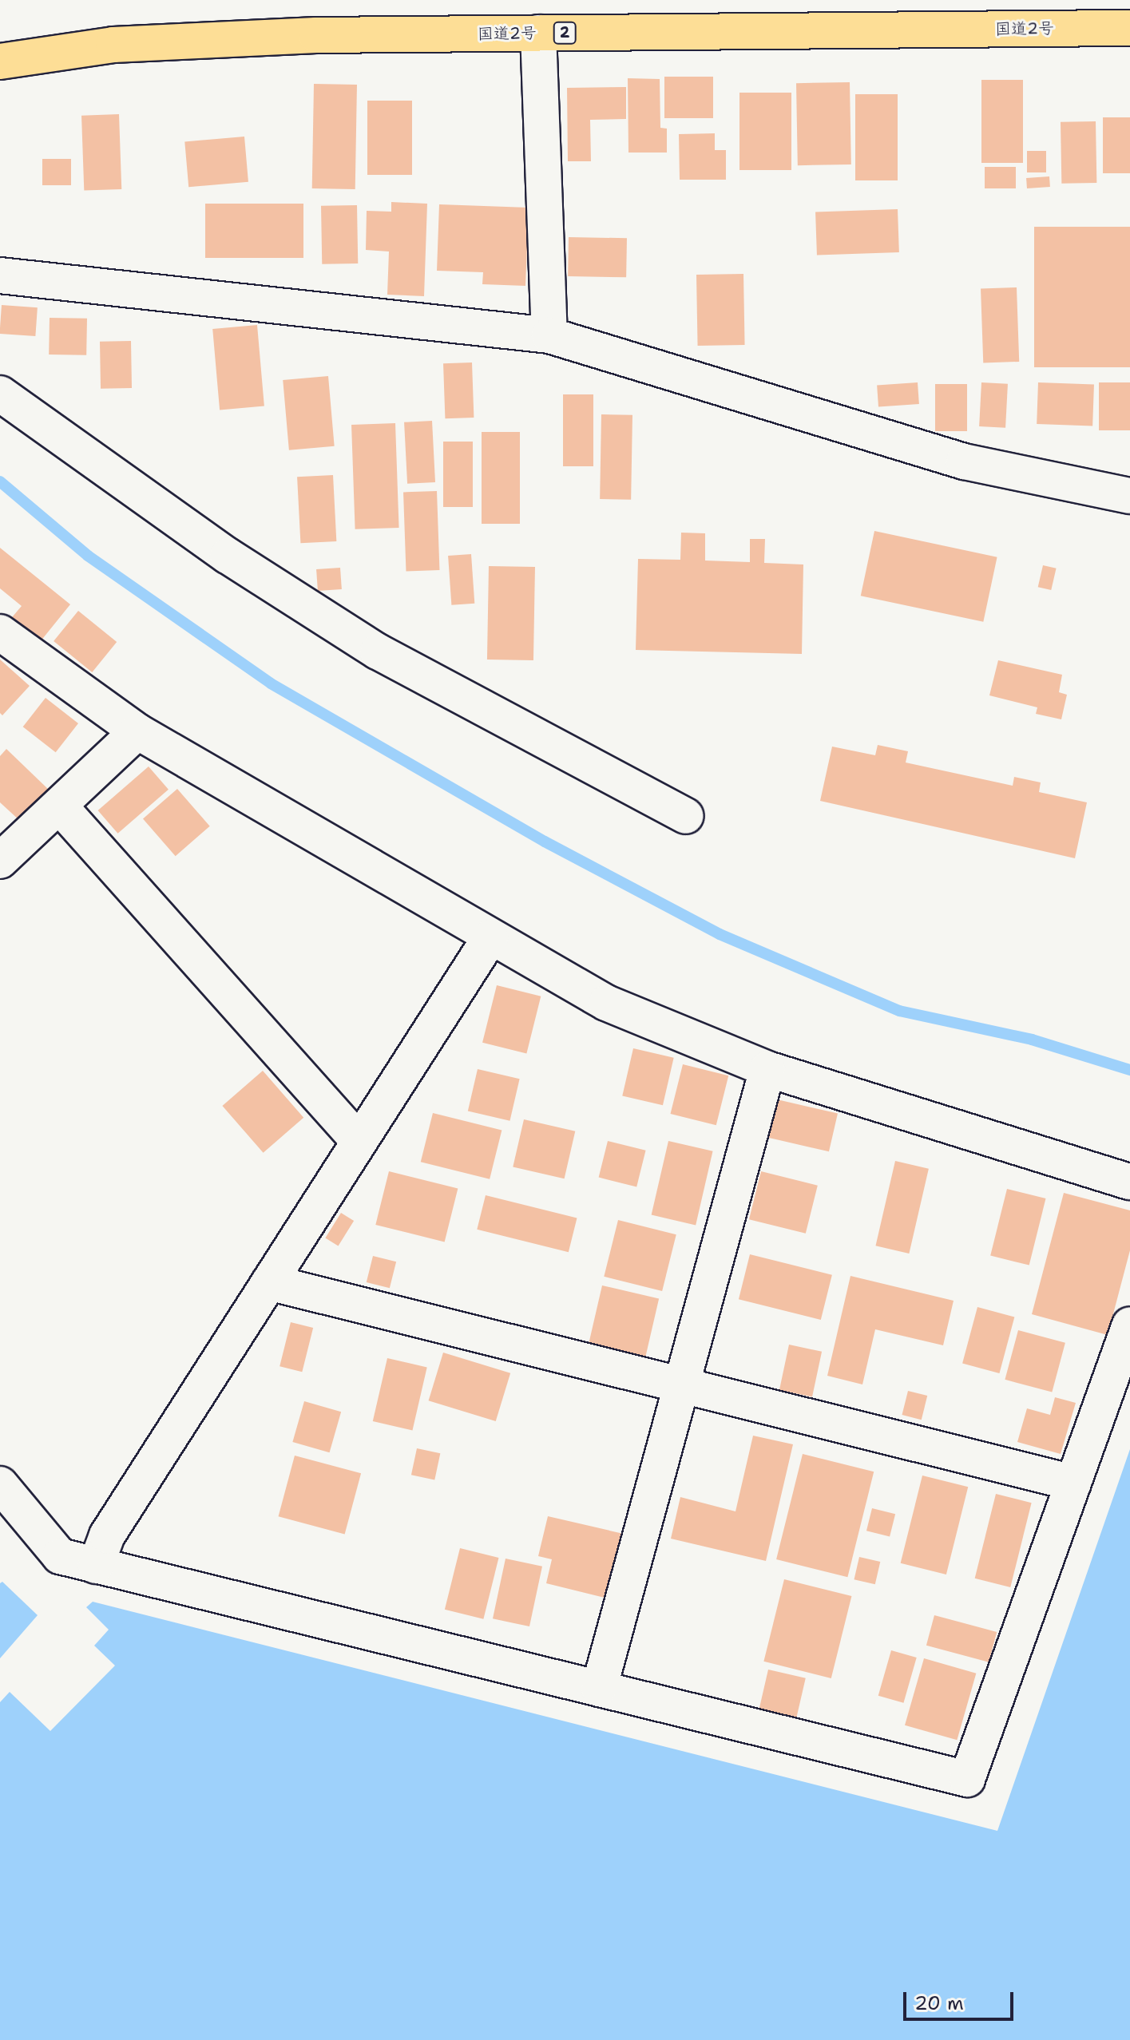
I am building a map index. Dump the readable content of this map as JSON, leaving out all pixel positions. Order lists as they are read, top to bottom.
{
  "streets": {
    "highway": ["国道2号", "2"]
  },
  "scale_bar": "20 m"
}
